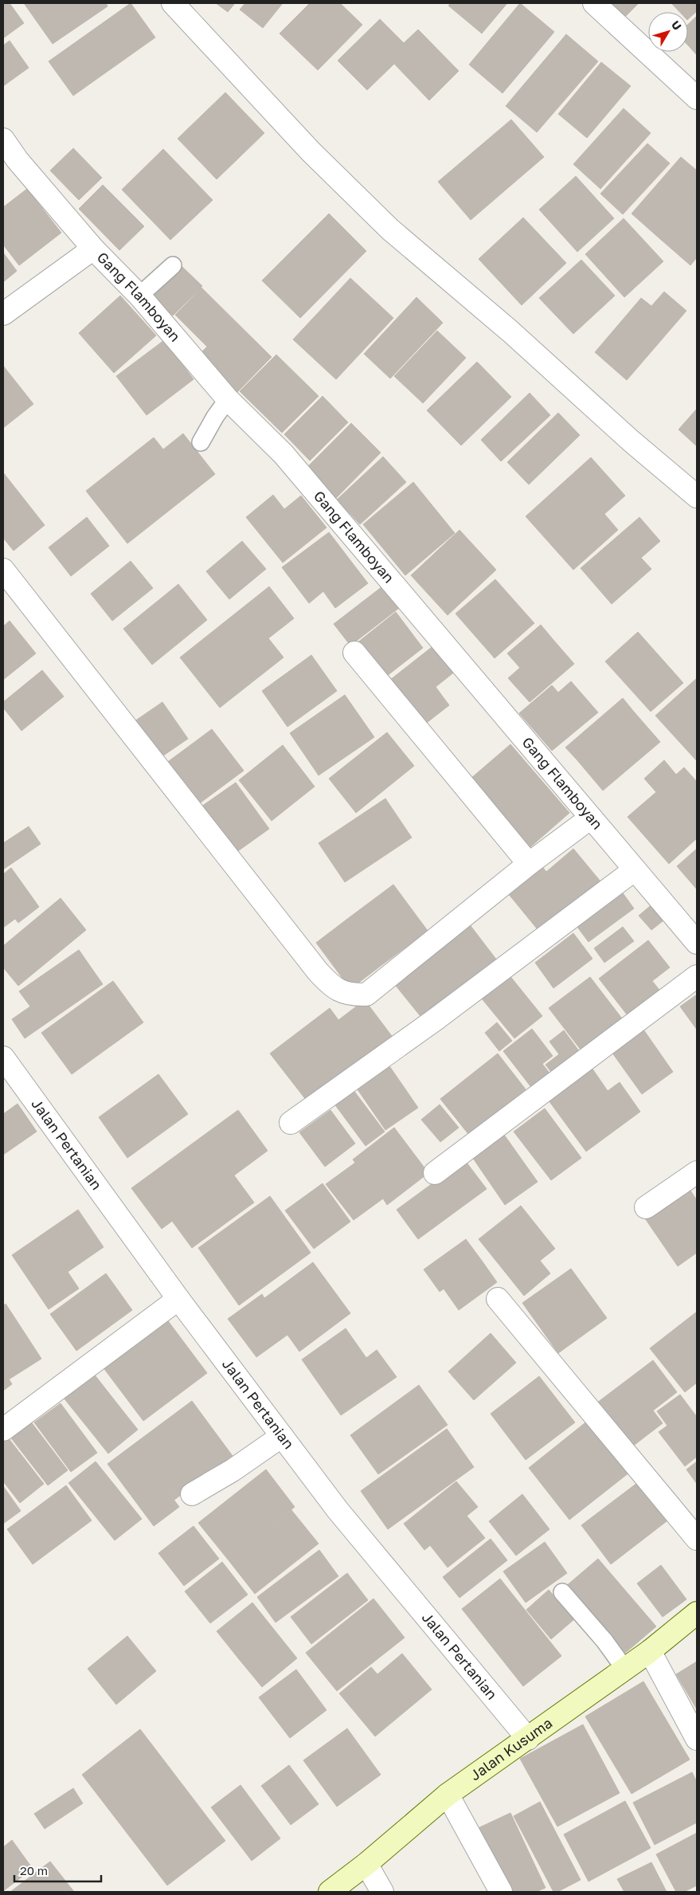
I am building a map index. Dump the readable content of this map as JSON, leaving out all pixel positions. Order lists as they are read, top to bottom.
{
  "streets": {
    "street": ["Gang Flamboyan", "Jalan Pertanian", "Jalan Kusuma"]
  },
  "crossings": [
    ["Jalan Pertanian", "Jalan Kusuma"]
  ],
  "scale_bar": "20 m",
  "north": "top right"
}
